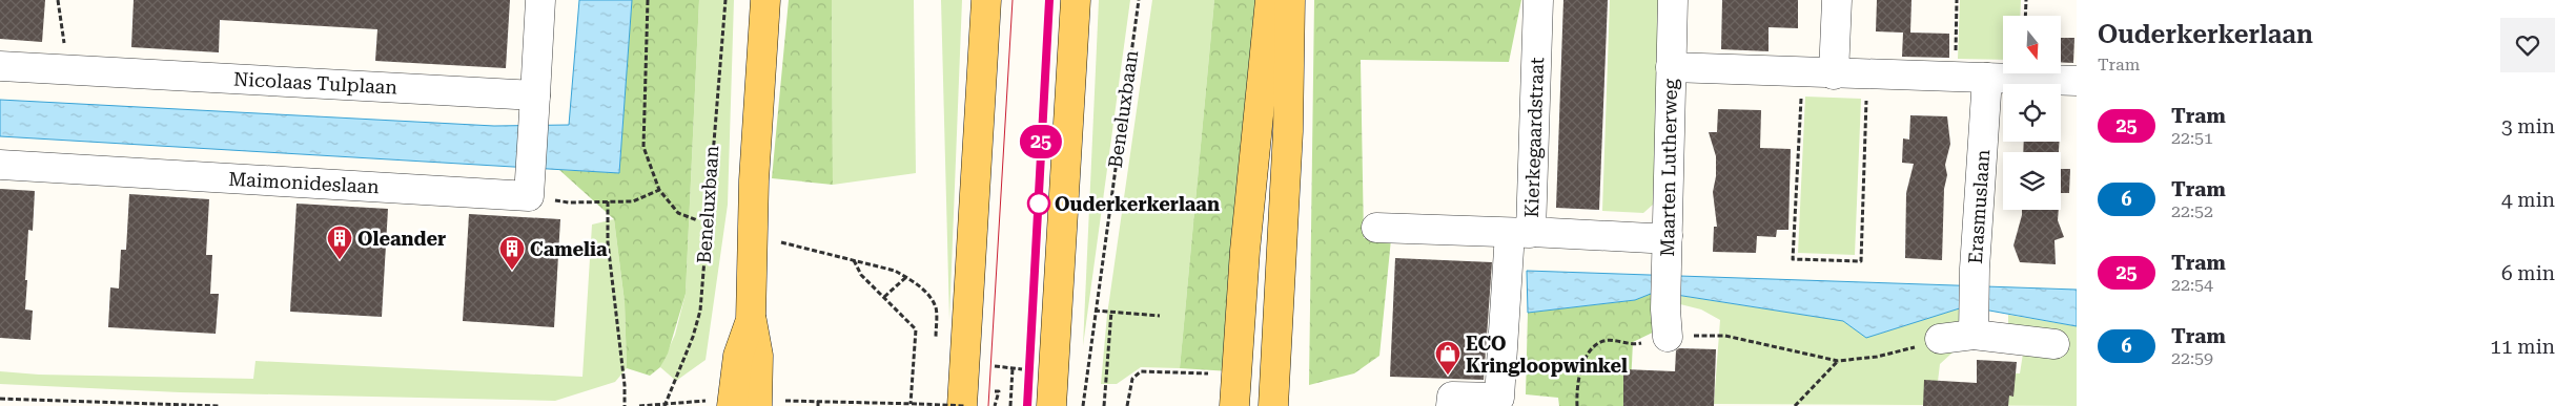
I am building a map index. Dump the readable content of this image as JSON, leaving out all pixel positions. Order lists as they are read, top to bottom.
{
  "streets": {
    "street": [
      "Nicolaas Tulplaan",
      "Kierkegaardstraat",
      "Maarten Lutherweg",
      "Maimonideslaan",
      "Erasmuslaan"
    ],
    "path": ["Beneluxbaan"]
  },
  "crossings": [
    ["Kierkegaardstraat", "Maarten Lutherweg"]
  ],
  "places": {
    "other": ["Ouderkerkerlaan"],
    "building": ["Oleander", "Camelia"],
    "shop": ["ECO Kringloopwinkel"]
  },
  "lines": ["tram line 25"],
  "north": "bottom",
  "page": {
    "on_map": "25",
    "heading": ["Ouderkerkerlaan", "Tram"],
    "list": [
      {
        "mark": "25",
        "name": "Tram",
        "note": "22:51",
        "value": "3 min"
      },
      {
        "mark": "6",
        "name": "Tram",
        "note": "22:52",
        "value": "4 min"
      },
      {
        "mark": "25",
        "name": "Tram",
        "note": "22:54",
        "value": "6 min"
      },
      {
        "mark": "6",
        "name": "Tram",
        "note": "22:59",
        "value": "11 min"
      }
    ]
  }
}
